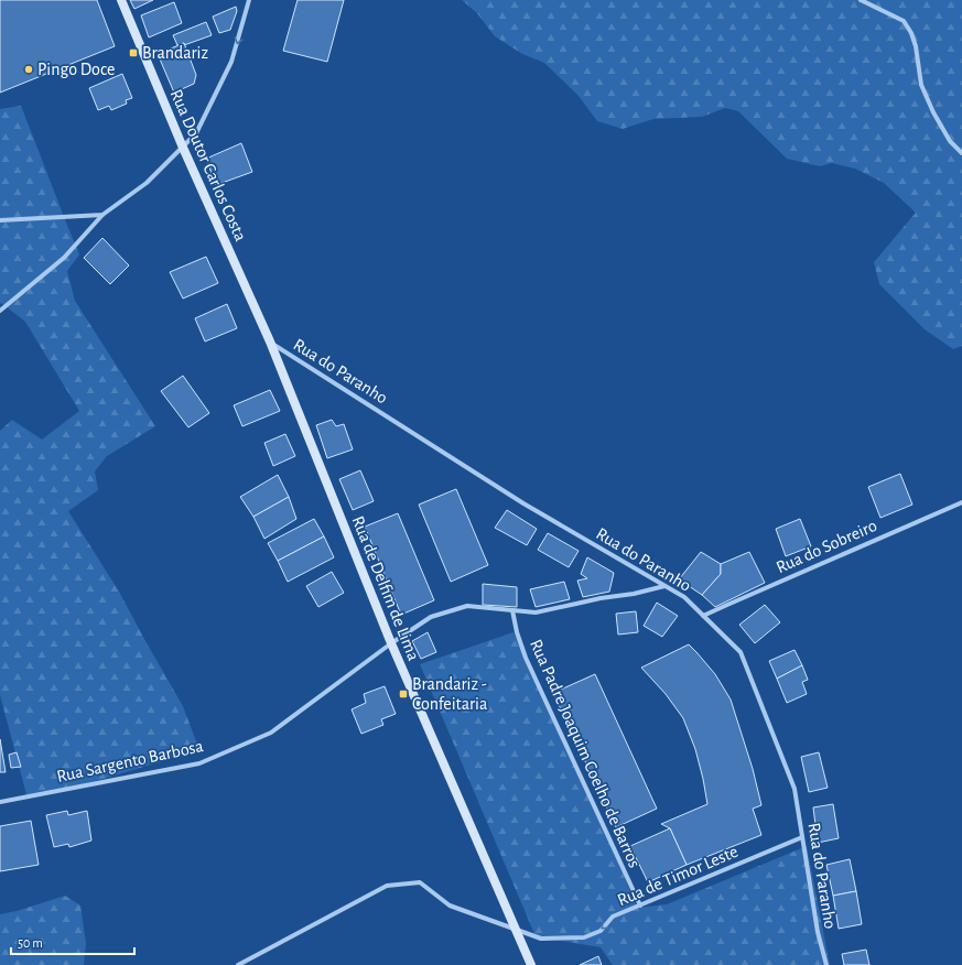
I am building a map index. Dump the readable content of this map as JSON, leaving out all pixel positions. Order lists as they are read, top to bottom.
{
  "streets": {
    "main road": ["Rua Doutor Carlos Costa", "Rua de Delfim de Lima"],
    "street": [
      "Rua do Paranho",
      "Rua do Sobreiro",
      "Rua Padre Joaquim Coelho de Barros",
      "Rua Sargento Barbosa",
      "Rua de Timor Leste"
    ]
  },
  "crossings": [
    ["Rua Doutor Carlos Costa", "Rua do Paranho"],
    ["Rua Doutor Carlos Costa", "Rua de Delfim de Lima"],
    ["Rua do Paranho", "Rua do Sobreiro"],
    ["Rua do Paranho", "Rua de Delfim de Lima"],
    ["Rua do Paranho", "Rua Sargento Barbosa"],
    ["Rua do Paranho", "Rua de Timor Leste"],
    ["Rua de Delfim de Lima", "Rua Sargento Barbosa"],
    ["Rua de Delfim de Lima", "Rua de Timor Leste"],
    ["Rua Padre Joaquim Coelho de Barros", "Rua Sargento Barbosa"],
    ["Rua Padre Joaquim Coelho de Barros", "Rua de Timor Leste"]
  ],
  "places": {
    "transit": ["Brandariz", "Brandariz - Confeitaria"],
    "other": ["Pingo Doce"]
  },
  "scale_bar": "50 m"
}
